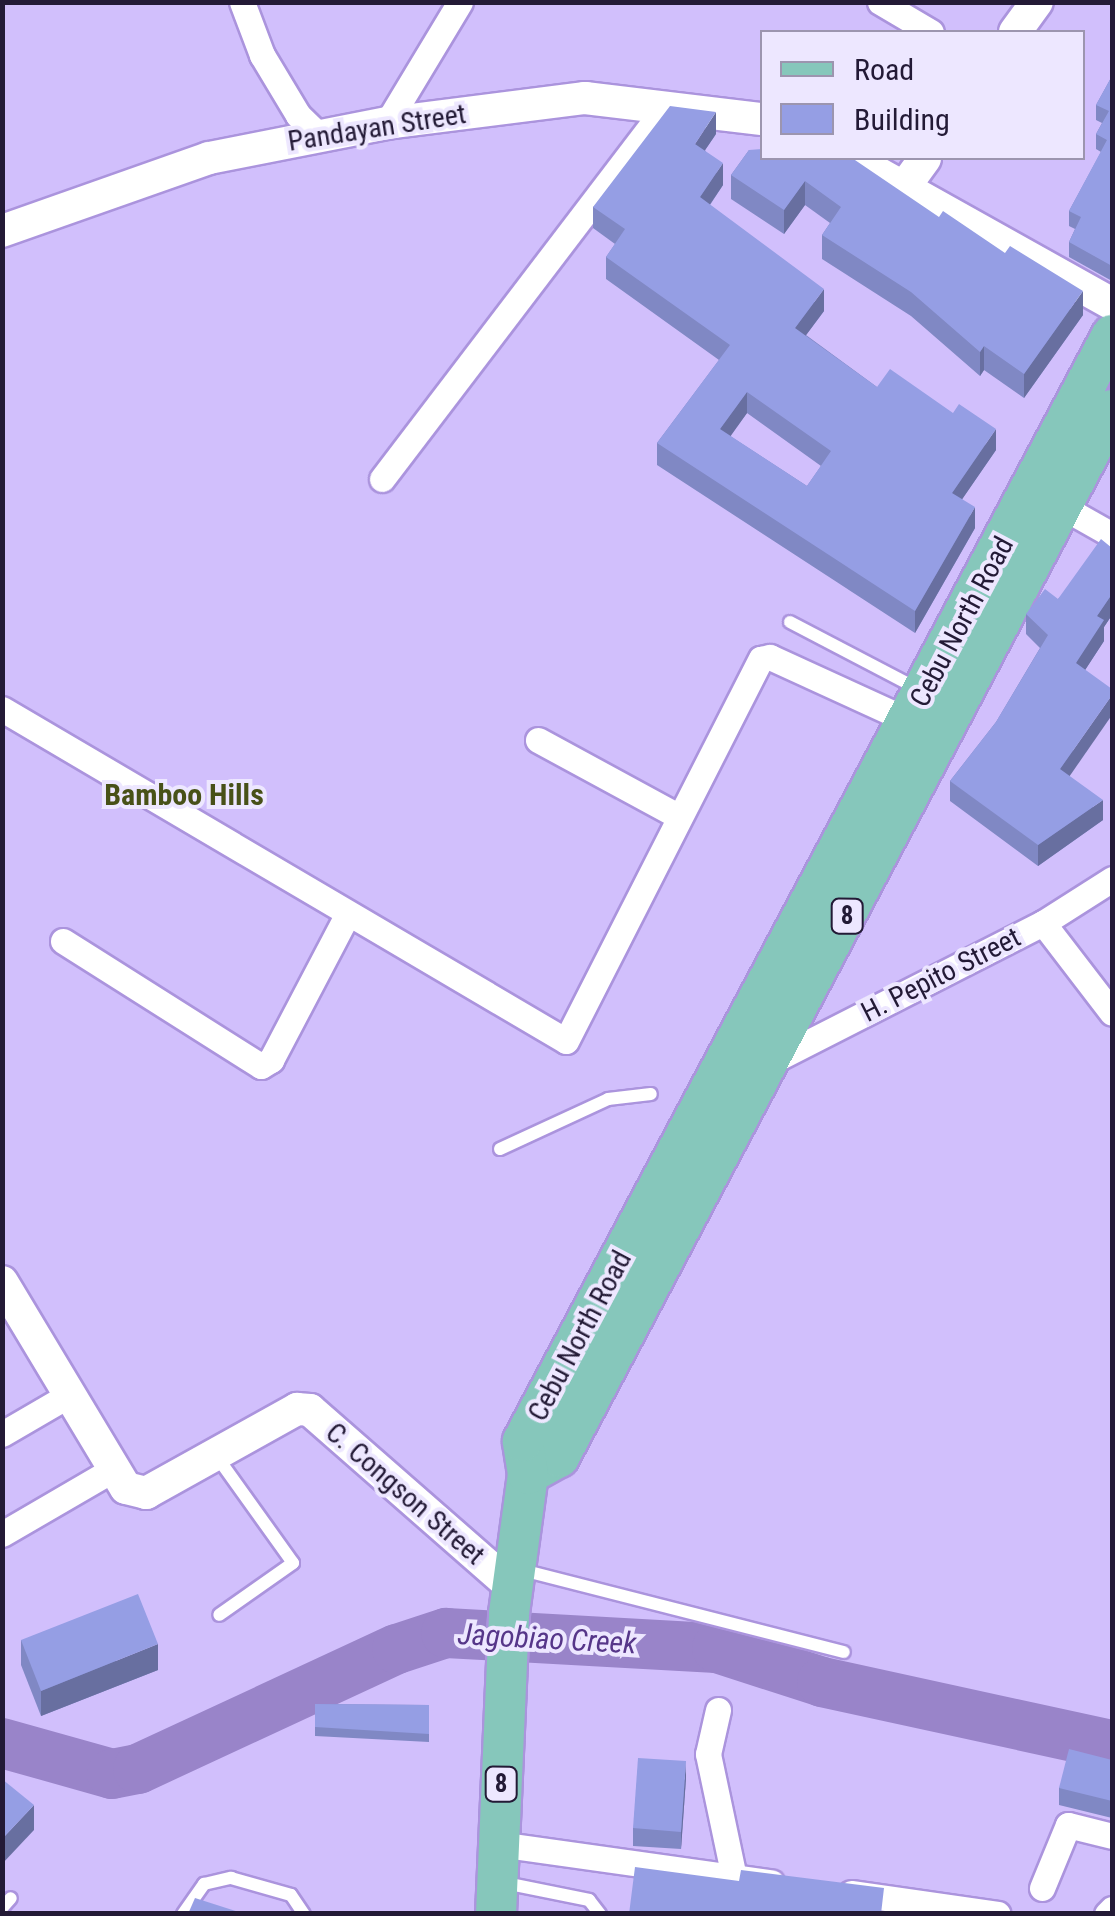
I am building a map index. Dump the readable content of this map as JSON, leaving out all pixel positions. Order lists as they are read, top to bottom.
{
  "streets": {
    "main road": ["Cebu North Road", "8"],
    "street": ["Pandayan Street", "H. Pepito Street", "C. Congson Street"]
  },
  "crossings": [
    ["Cebu North Road", "8"],
    ["Cebu North Road", "H. Pepito Street"],
    ["8", "C. Congson Street"]
  ],
  "districts": ["Bamboo Hills"],
  "water": ["Jagobiao Creek"],
  "legend": ["Road", "Building"]
}
